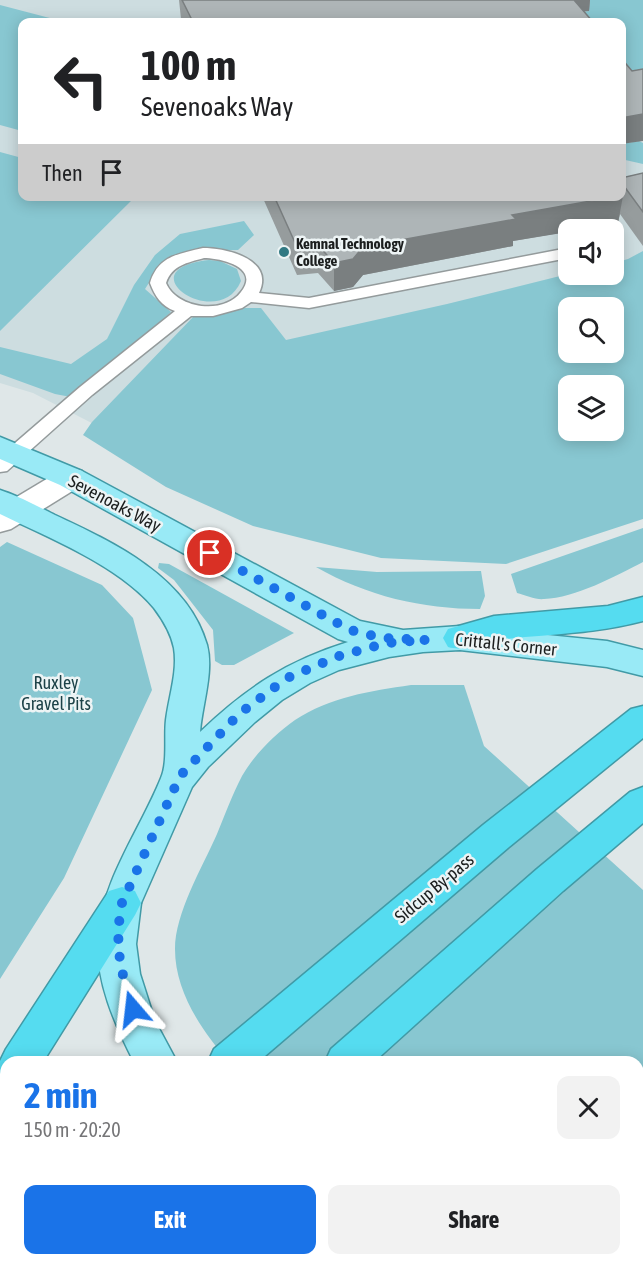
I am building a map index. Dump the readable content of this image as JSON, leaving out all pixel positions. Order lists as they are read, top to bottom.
{
  "streets": {
    "highway": ["Sidcup By-pass"],
    "main road": ["Sevenoaks Way", "Crittall's Corner"]
  },
  "crossings": [
    ["Sevenoaks Way", "Crittall's Corner"]
  ],
  "parks": ["Ruxley Gravel Pits"],
  "places": ["Kemnal Technology College"],
  "page": {
    "turn": ["100 m", "Sevenoaks Way"],
    "then": "Then",
    "heading": ["2 min", "150 m · 20:20"],
    "buttons": ["Exit", "Share"]
  }
}
